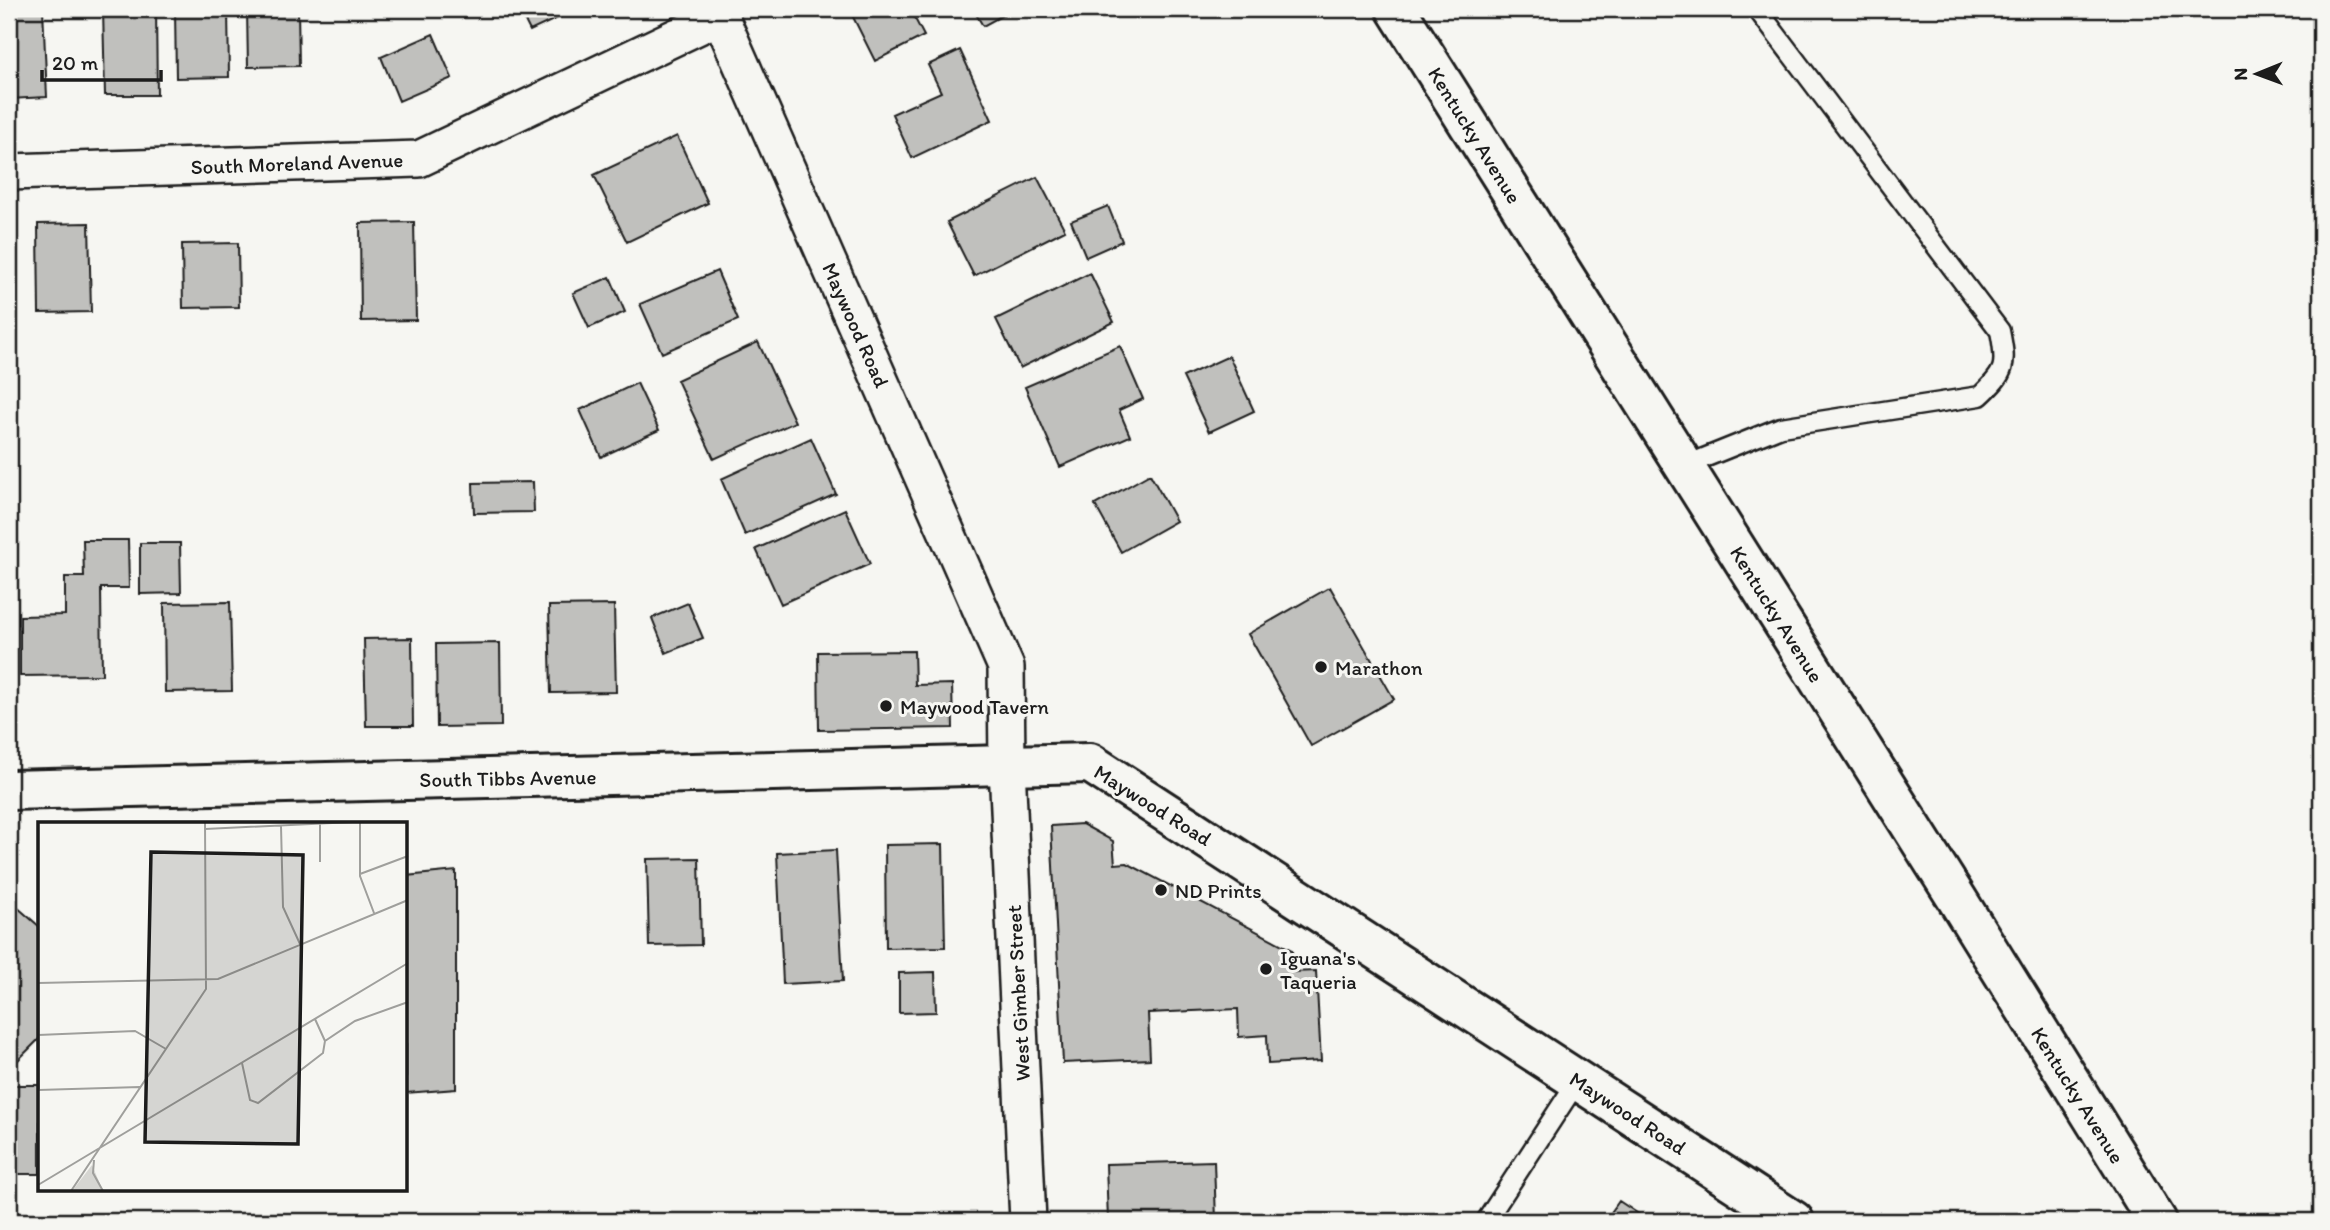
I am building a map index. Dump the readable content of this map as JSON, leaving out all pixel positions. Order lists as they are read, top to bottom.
{
  "streets": {
    "main road": ["Kentucky Avenue", "Maywood Road", "South Tibbs Avenue"],
    "street": ["South Moreland Avenue", "West Gimber Street"]
  },
  "crossings": [
    ["South Moreland Avenue", "Maywood Road"],
    ["Maywood Road", "South Tibbs Avenue"],
    ["Maywood Road", "West Gimber Street"],
    ["South Tibbs Avenue", "West Gimber Street"]
  ],
  "places": [
    "Marathon",
    "Maywood Tavern",
    "ND Prints",
    "Iguana's Taqueria"
  ],
  "scale_bar": "20 m",
  "north": "left"
}
